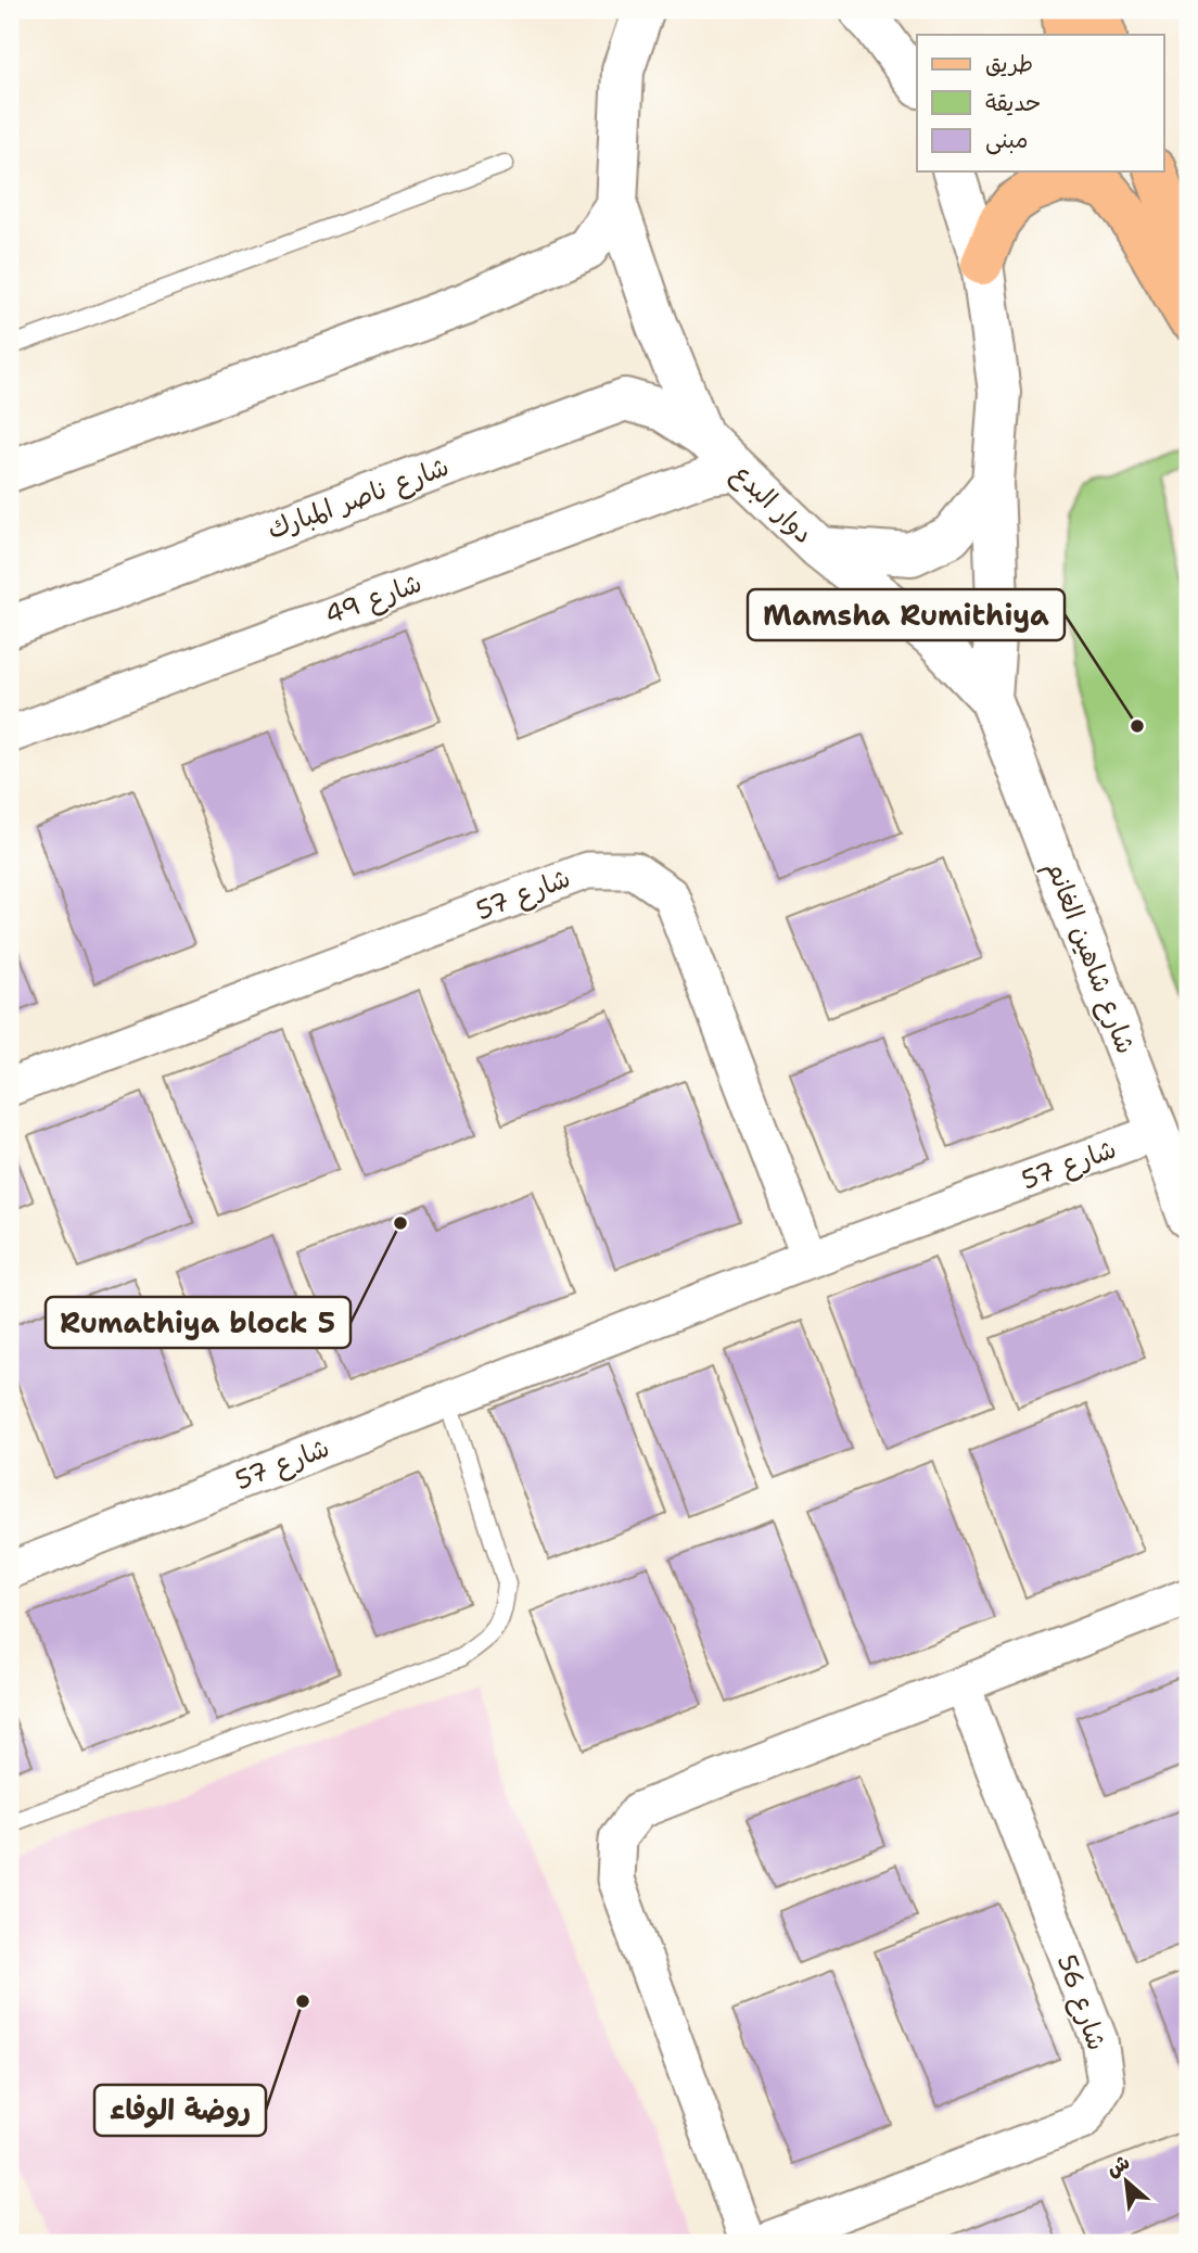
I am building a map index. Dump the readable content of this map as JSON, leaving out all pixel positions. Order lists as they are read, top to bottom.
{
  "streets": {
    "street": [
      "شارع ناصر المبارك",
      "دوار البدع",
      "شارع 49",
      "شارع 57",
      "شارع شاهين الغانم",
      "شارع 56"
    ]
  },
  "crossings": [
    ["شارع ناصر المبارك", "دوار البدع"],
    ["دوار البدع", "شارع 49"],
    ["دوار البدع", "شارع شاهين الغانم"],
    ["شارع 57", "شارع شاهين الغانم"]
  ],
  "places": ["Mamsha Rumithiya", "Rumathiya block 5", "روضة الوفاء"],
  "legend": ["طريق", "حديقة", "مبنى"],
  "north": "top left"
}
